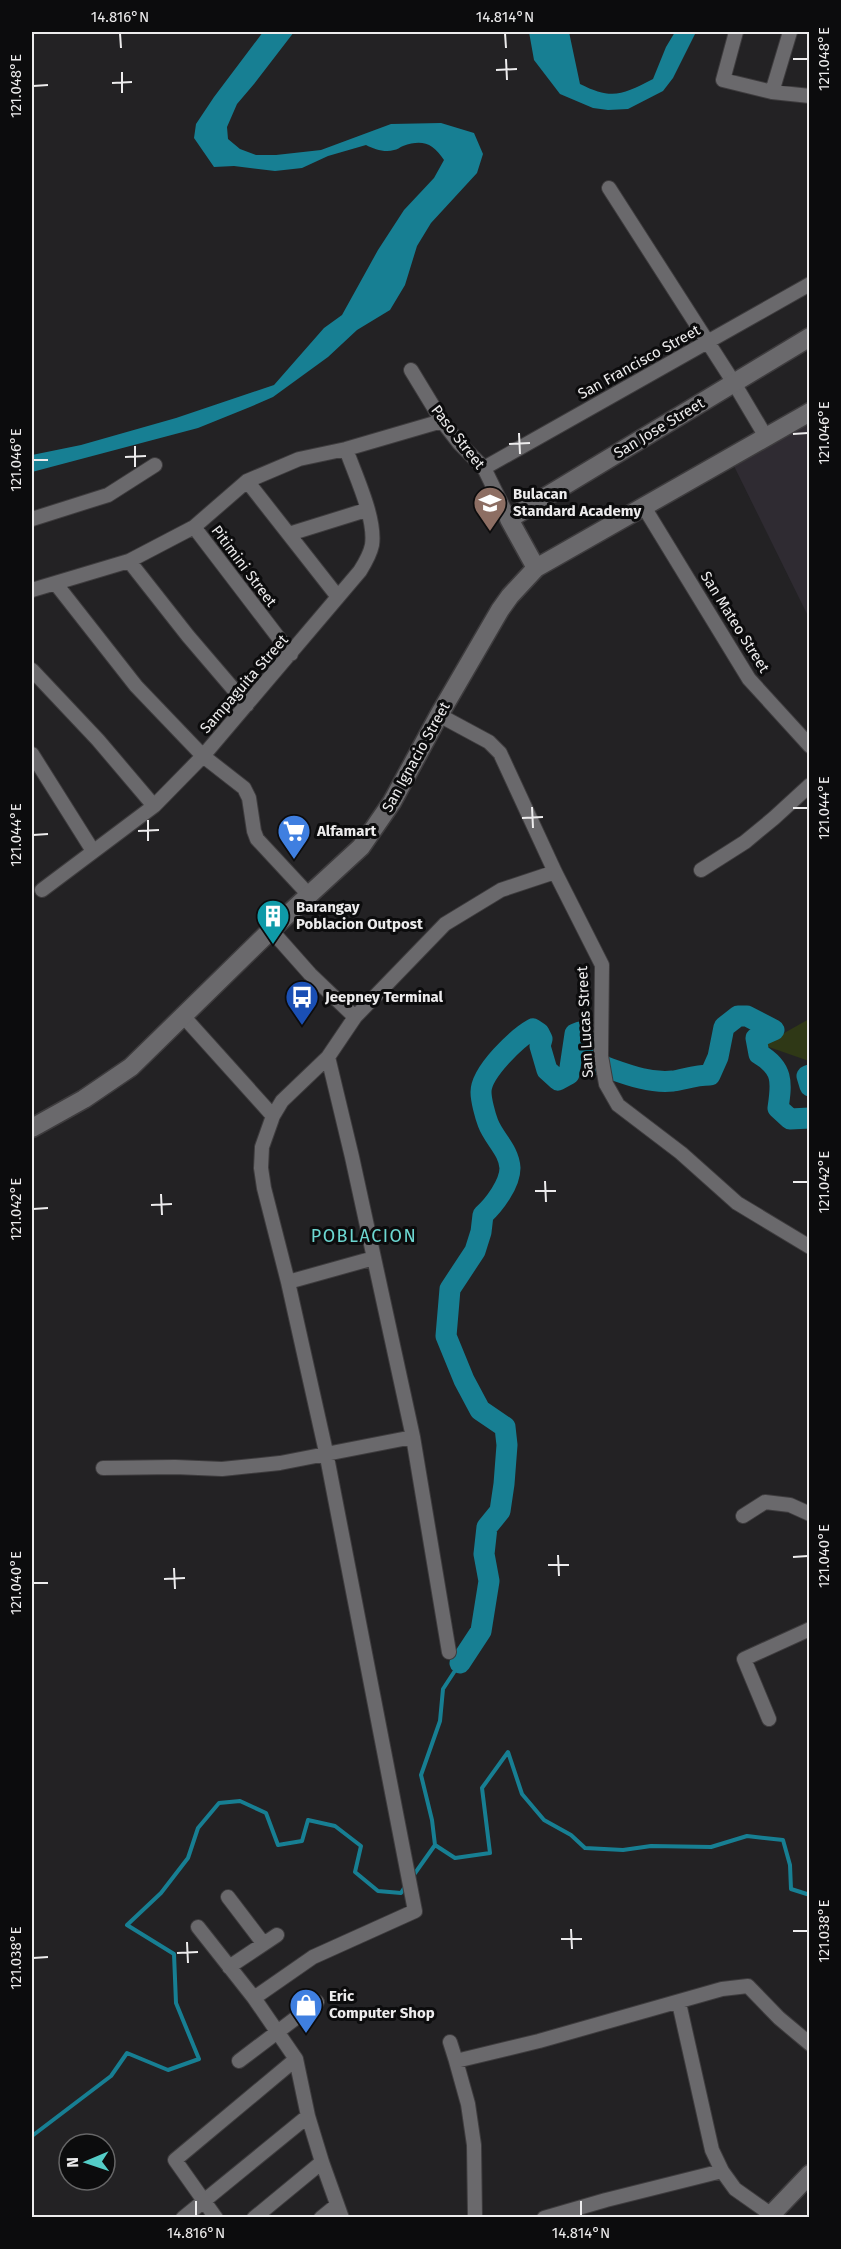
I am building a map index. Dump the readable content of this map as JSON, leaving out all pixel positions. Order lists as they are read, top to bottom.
{
  "streets": {
    "main road": ["San Jose Street", "Paso Street", "San Ignacio Street"],
    "street": [
      "San Francisco Street",
      "Pitimini Street",
      "San Mateo Street",
      "Sampaguita Street",
      "San Lucas Street"
    ]
  },
  "crossings": [
    ["San Francisco Street", "Paso Street"],
    ["San Jose Street", "Paso Street"],
    ["Paso Street", "San Ignacio Street"],
    ["Pitimini Street", "Sampaguita Street"],
    ["San Mateo Street", "San Ignacio Street"],
    ["San Ignacio Street", "San Lucas Street"]
  ],
  "districts": ["POBLACION"],
  "places": {
    "school or university": ["Bulacan Standard Academy"],
    "supermarket": ["Alfamart"],
    "building": ["Barangay Poblacion Outpost"],
    "bus stop": ["Jeepney Terminal"],
    "shop": ["Eric Computer Shop"]
  },
  "north": "left",
  "coordinates": [
    "14.816°N",
    "14.814°N",
    "121.048°E",
    "121.046°E",
    "121.044°E",
    "121.042°E",
    "121.040°E",
    "121.038°E"
  ]
}
